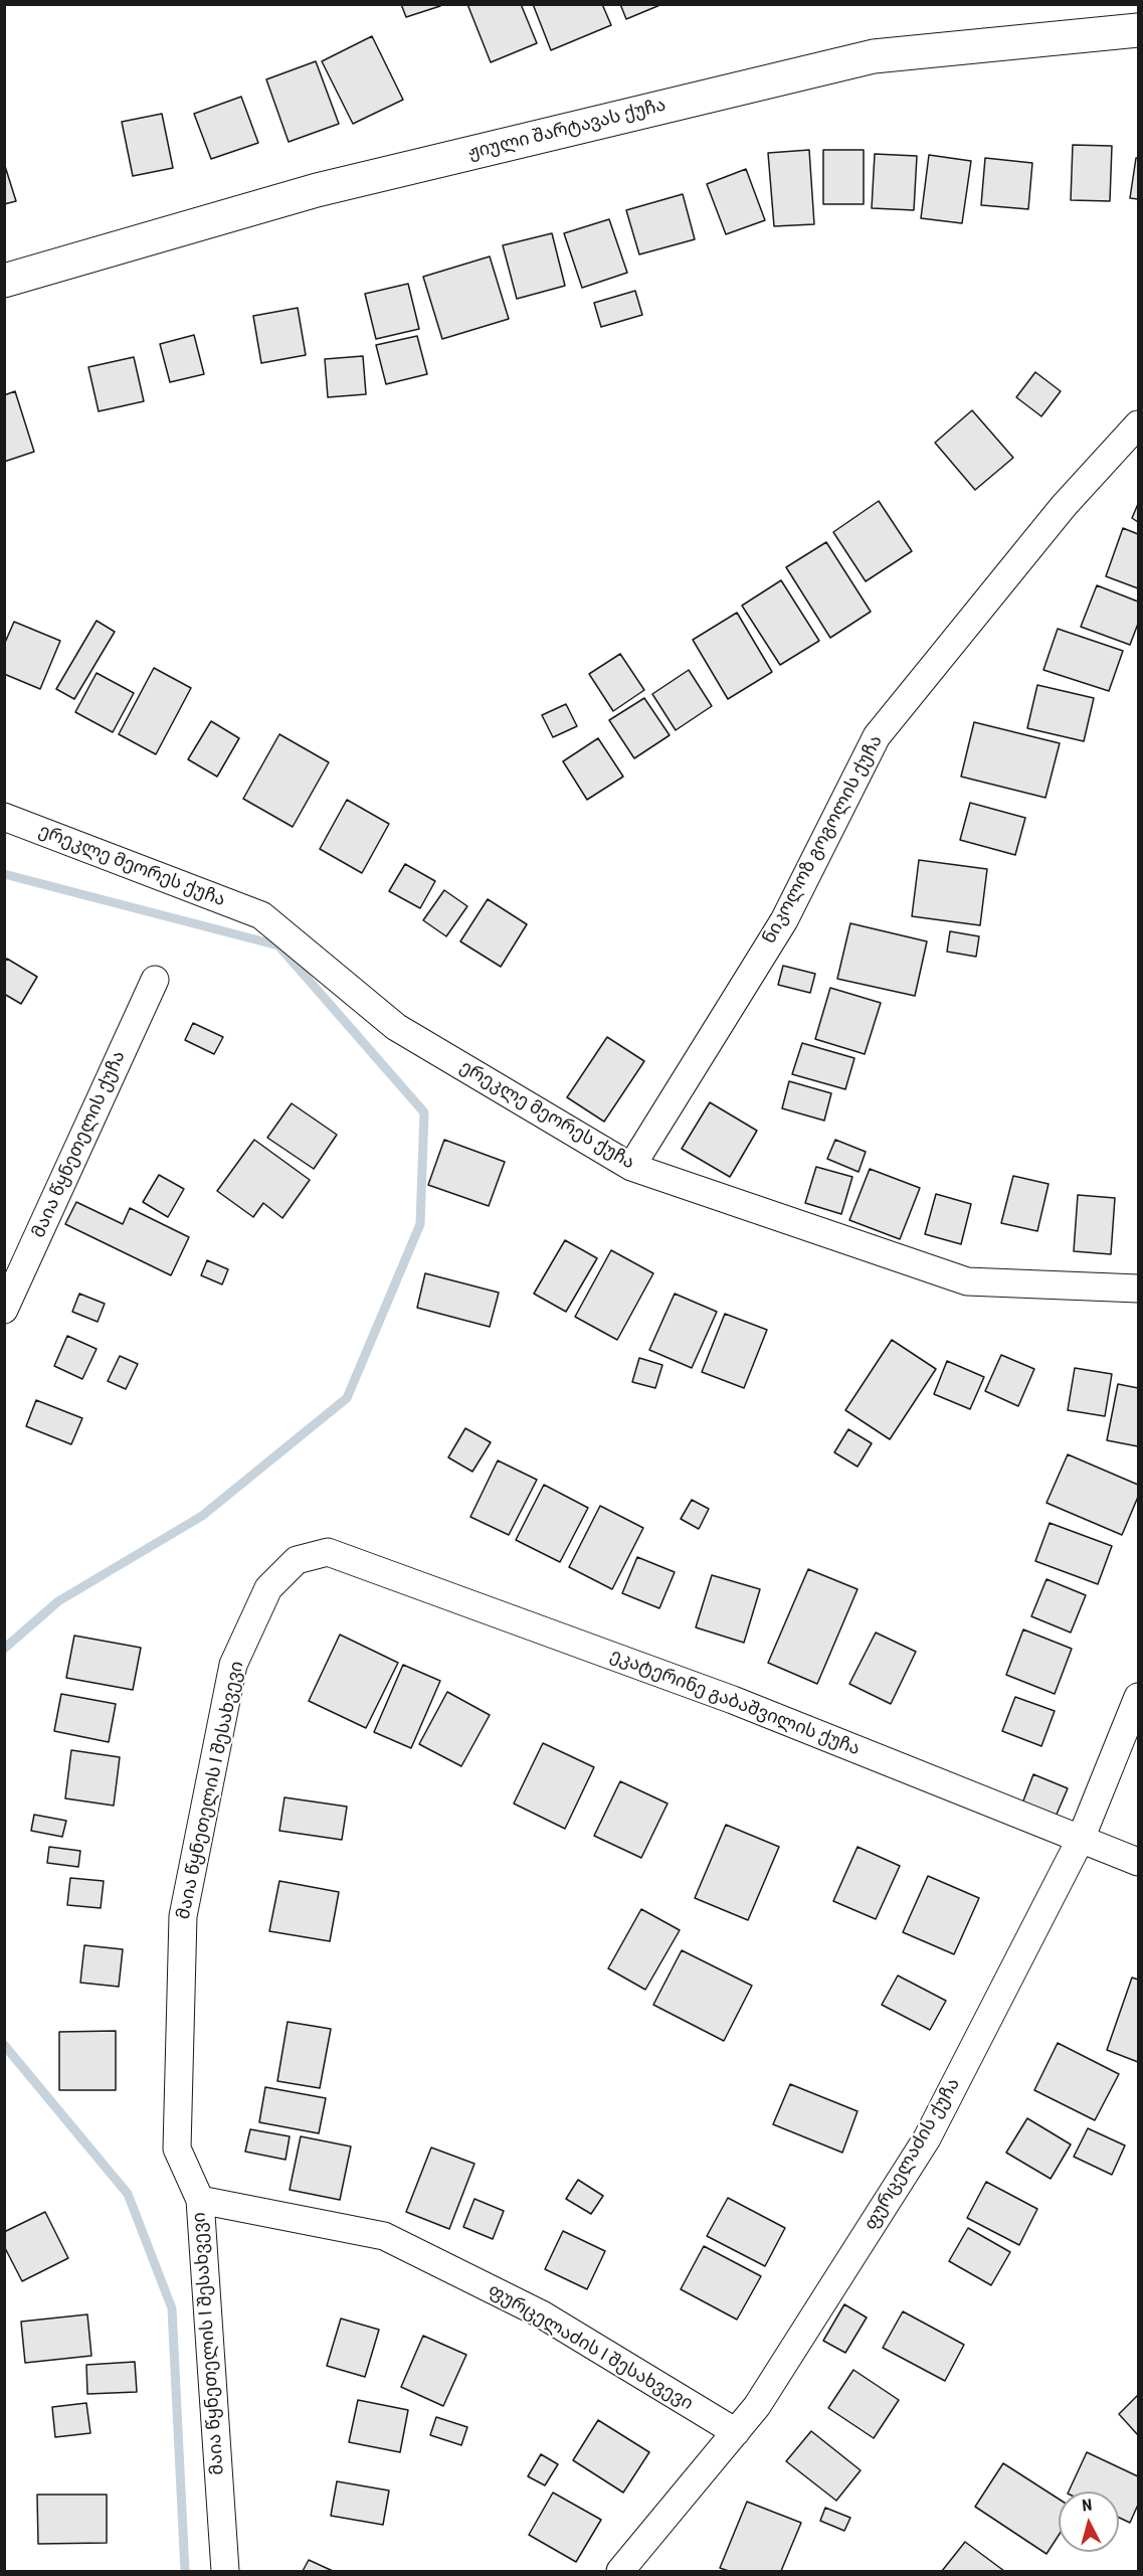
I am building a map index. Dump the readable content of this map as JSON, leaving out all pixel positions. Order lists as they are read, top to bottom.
{
  "streets": {
    "street": [
      "ჟიული შარტავას ქუჩა",
      "ნიკოლოზ გოგოლის ქუჩა",
      "ერეკლე მეორეს ქუჩა",
      "მაია წყნეთელის ქუჩა",
      "ეკატერინე გაბაშვილის ქუჩა",
      "მაია წყნეთელის I შესახვევი",
      "ფურცელაძის ქუჩა",
      "ფურცელაძის I შესახვევი"
    ]
  },
  "crossings": [
    ["ნიკოლოზ გოგოლის ქუჩა", "ერეკლე მეორეს ქუჩა"],
    ["ეკატერინე გაბაშვილის ქუჩა", "მაია წყნეთელის I შესახვევი"],
    ["ეკატერინე გაბაშვილის ქუჩა", "ფურცელაძის ქუჩა"],
    ["მაია წყნეთელის I შესახვევი", "ფურცელაძის I შესახვევი"],
    ["ფურცელაძის ქუჩა", "ფურცელაძის I შესახვევი"]
  ],
  "north": "top"
}
